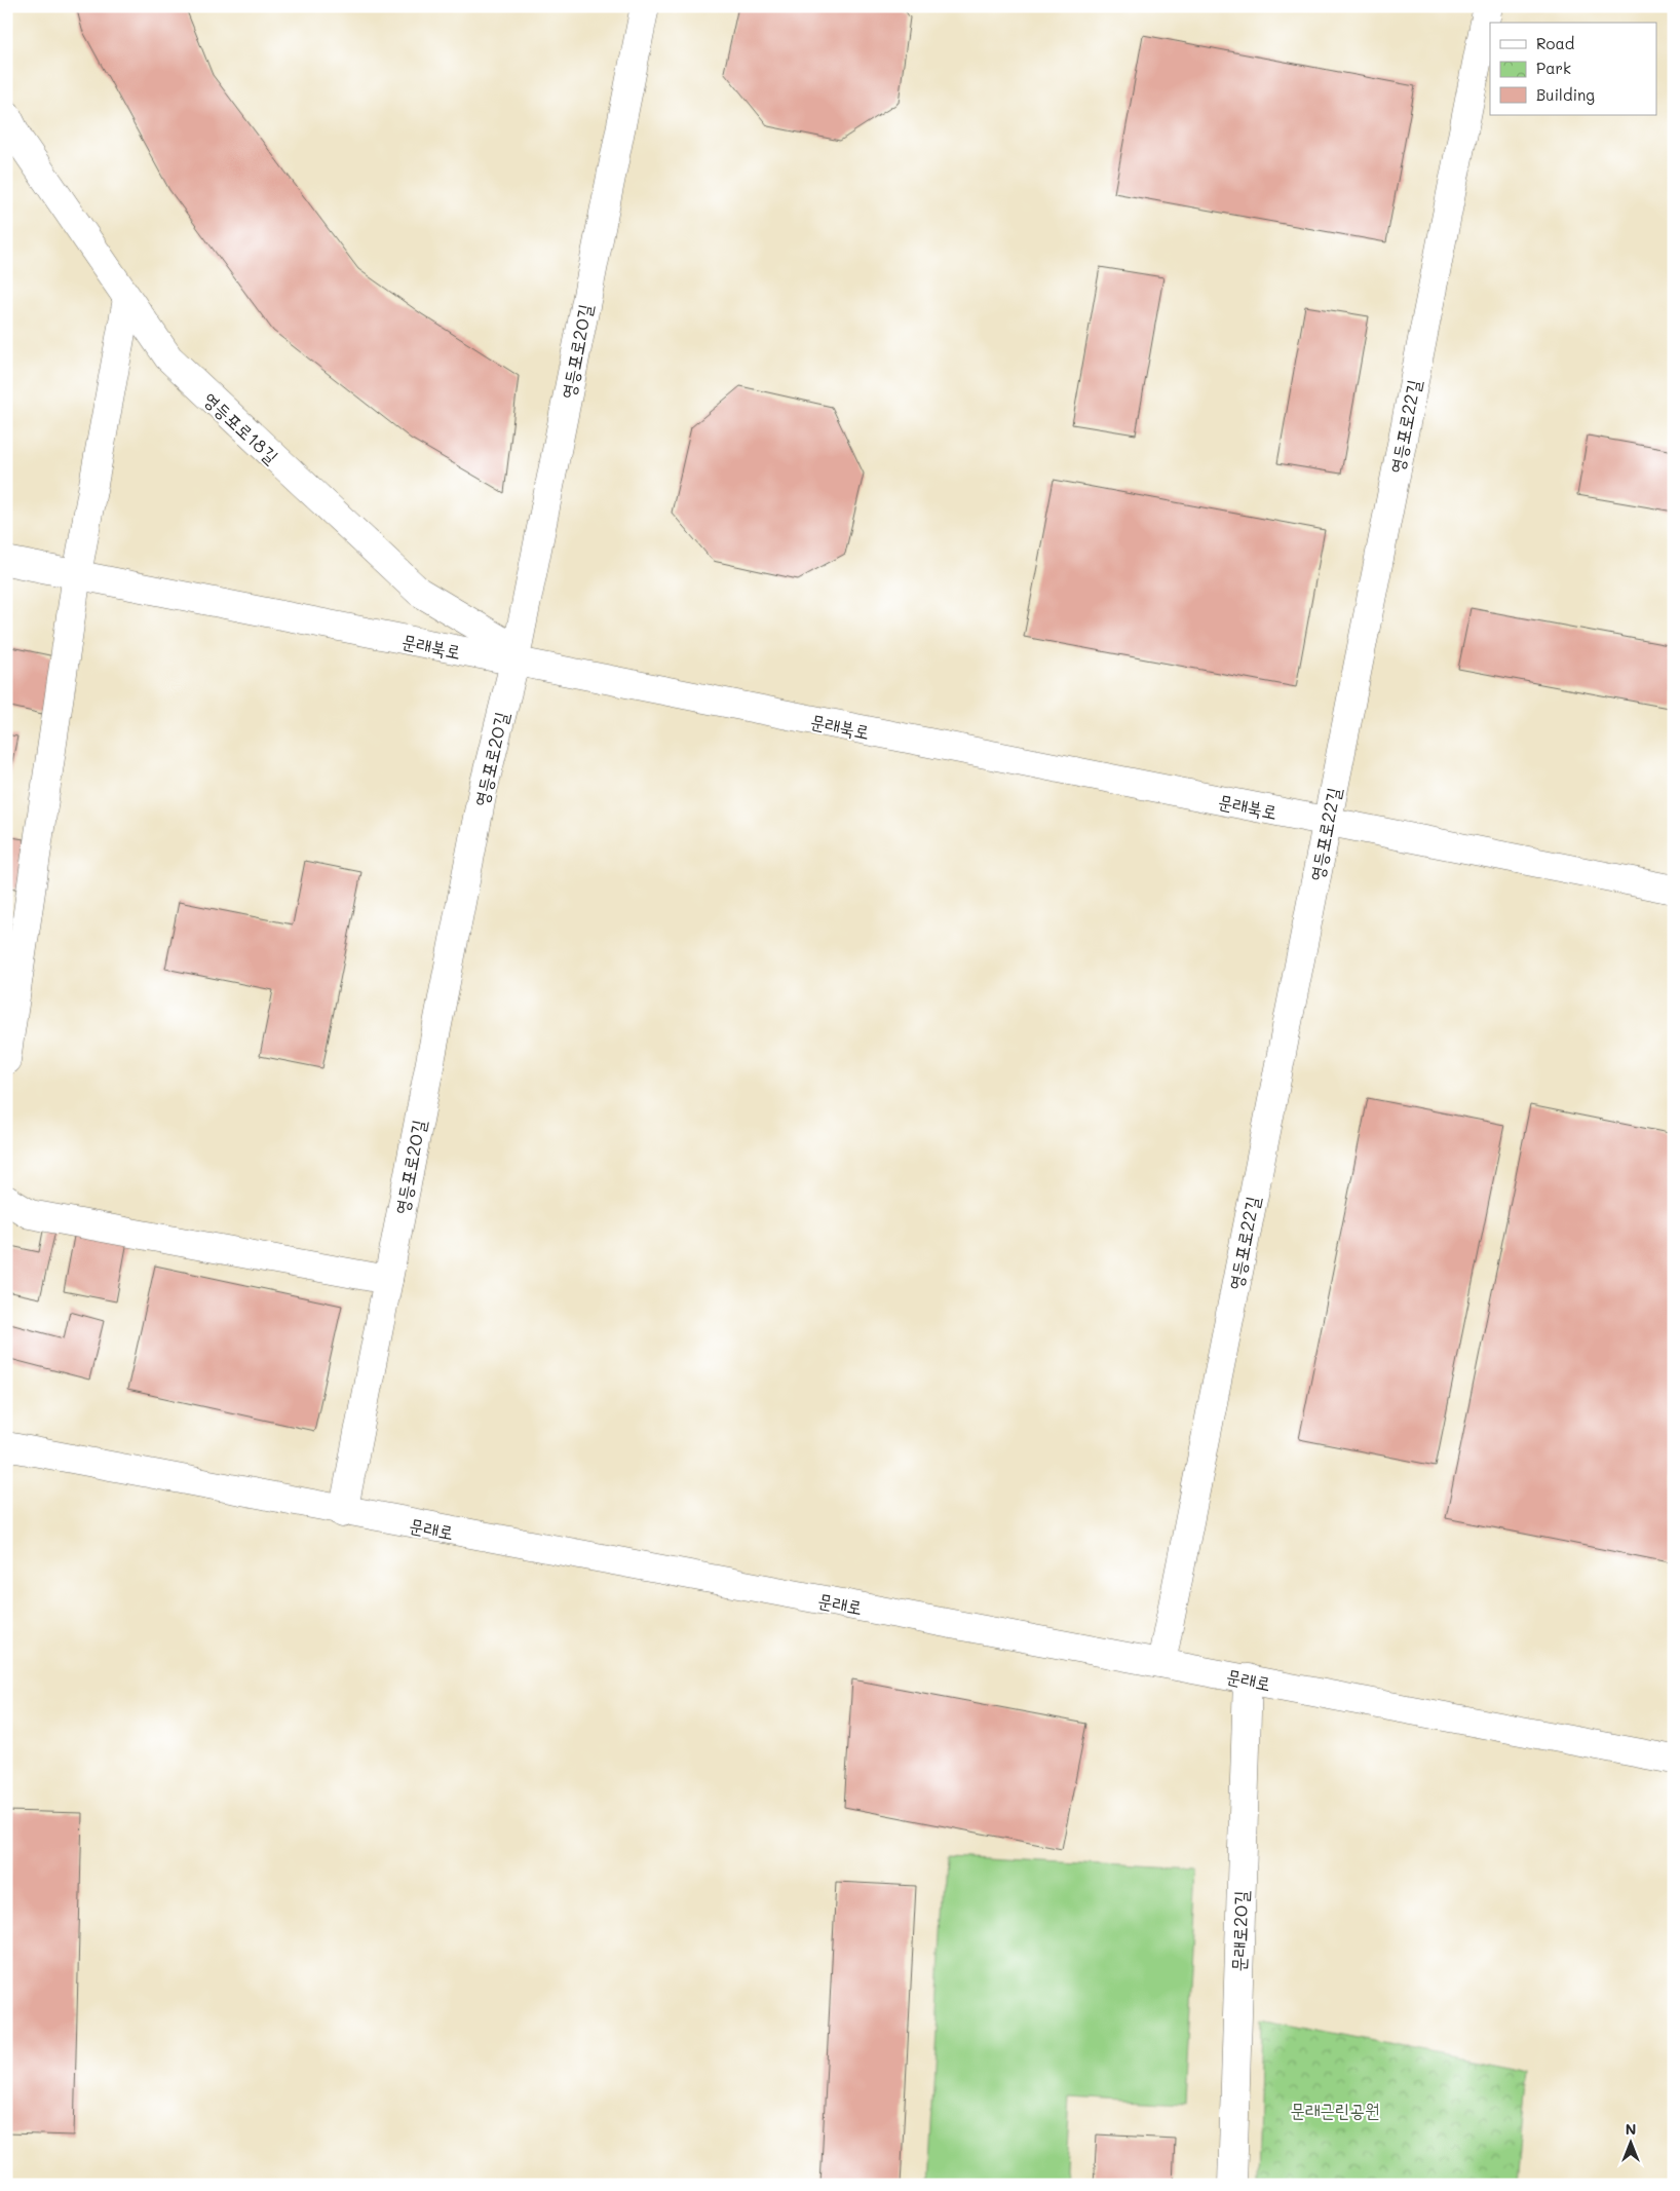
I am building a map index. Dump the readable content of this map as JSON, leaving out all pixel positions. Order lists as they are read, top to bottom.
{
  "streets": {
    "street": [
      "영등포로20길",
      "영등포로22길",
      "영등포로18길",
      "문래북로",
      "문래로",
      "문래로20길"
    ]
  },
  "crossings": [
    ["영등포로20길", "영등포로18길"],
    ["영등포로20길", "문래북로"],
    ["영등포로20길", "문래로"],
    ["영등포로22길", "문래북로"],
    ["영등포로22길", "문래로"],
    ["영등포로18길", "문래북로"],
    ["문래로", "문래로20길"]
  ],
  "parks": ["문래근린공원"],
  "legend": ["Road", "Park", "Building"],
  "north": "top"
}
